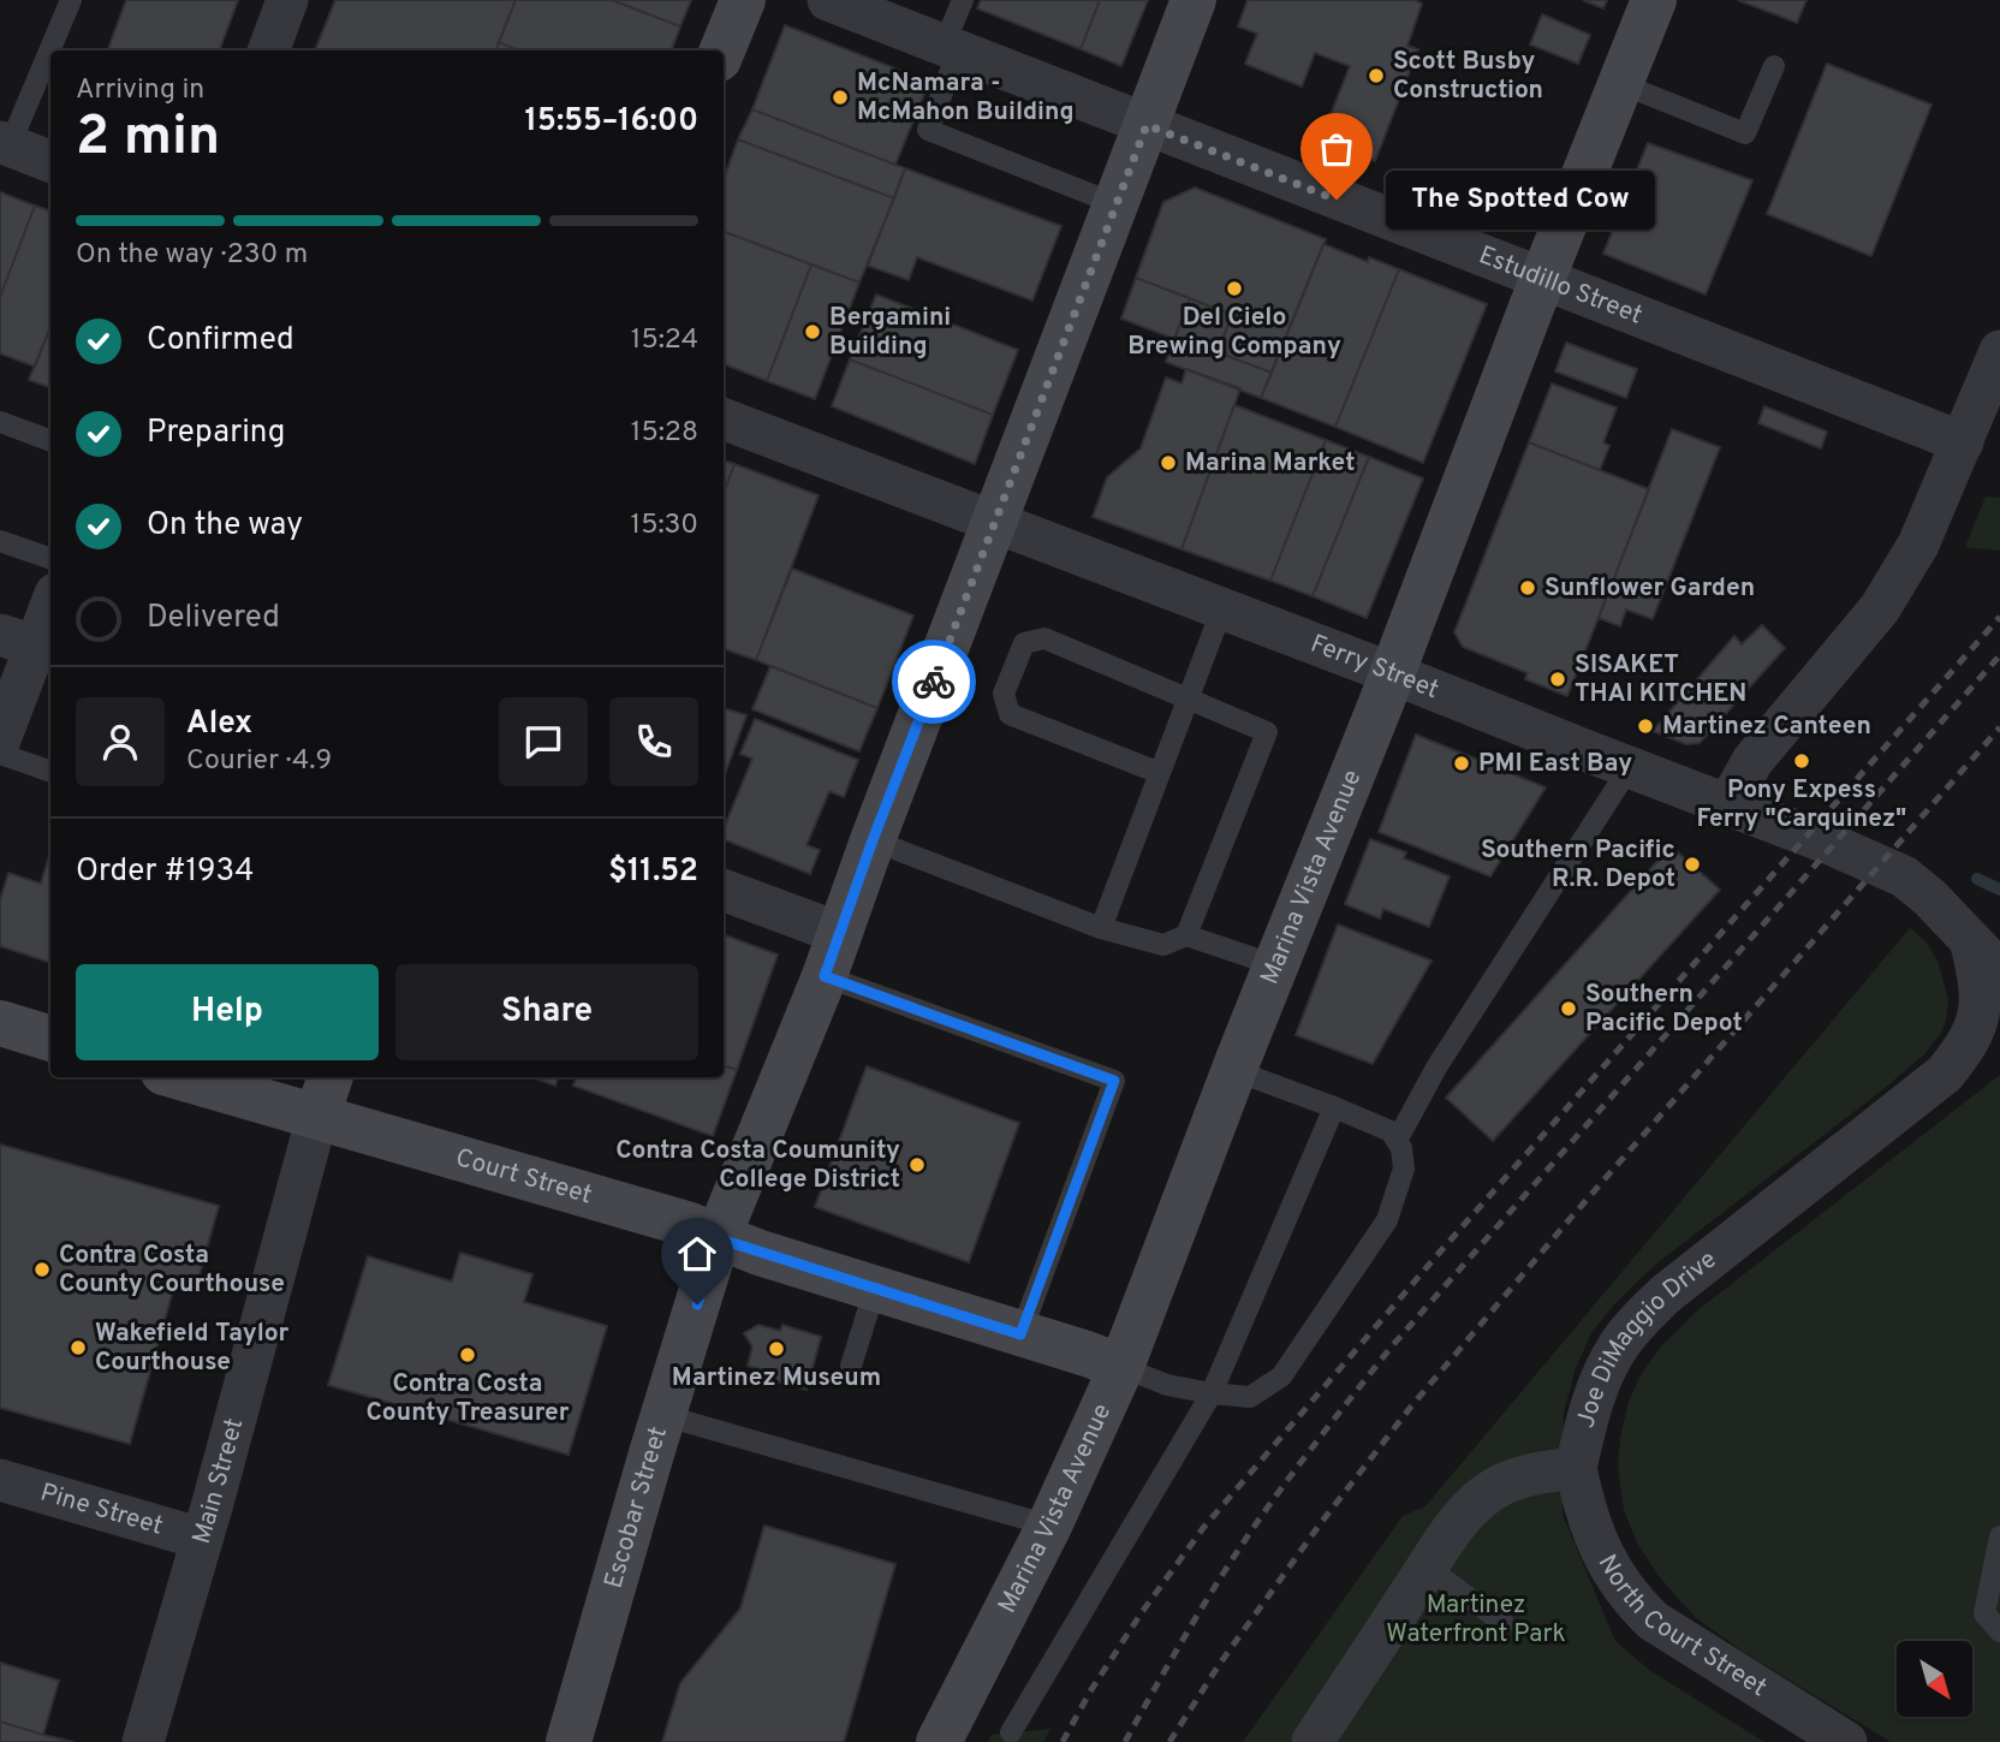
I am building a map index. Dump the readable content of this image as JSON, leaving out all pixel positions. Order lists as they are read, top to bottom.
{
  "streets": {
    "main road": [
      "Marina Vista Avenue",
      "Court Street",
      "Main Street",
      "Escobar Street"
    ],
    "street": [
      "Estudillo Street",
      "Ferry Street",
      "Joe DiMaggio Drive",
      "Pine Street",
      "North Court Street"
    ]
  },
  "crossings": [
    ["Estudillo Street", "Marina Vista Avenue"],
    ["Estudillo Street", "Escobar Street"],
    ["Ferry Street", "Marina Vista Avenue"],
    ["Ferry Street", "Joe DiMaggio Drive"],
    ["Ferry Street", "Escobar Street"],
    ["Marina Vista Avenue", "Court Street"],
    ["Court Street", "Main Street"],
    ["Court Street", "Escobar Street"],
    ["Joe DiMaggio Drive", "North Court Street"],
    ["Main Street", "Pine Street"]
  ],
  "parks": ["Martinez Waterfront Park"],
  "places": [
    "Scott Busby Construction",
    "McNamara - McMahon Building",
    "The Spotted Cow",
    "Del Cielo Brewing Company",
    "Bergamini Building",
    "Marina Market",
    "Sunflower Garden",
    "SISAKET THAI KITCHEN",
    "Martinez Canteen",
    "Pony Expess Ferry \"Carquinez\"",
    "PMI East Bay",
    "Southern Pacific R.R. Depot",
    "Southern Pacific Depot",
    "Contra Costa Coumunity College District",
    "Contra Costa County Courthouse",
    "Wakefield Taylor Courthouse",
    "Martinez Museum",
    "Contra Costa County Treasurer"
  ],
  "north": "bottom right",
  "page": {
    "heading": ["2 min", "Arriving in", "15:55–16:00"],
    "panel": [
      "Alex",
      "Courier · 4.9",
      "Order #1934",
      "$11.52"
    ],
    "bubble": "The Spotted Cow",
    "bar": "On the way · 230 m",
    "list": [
      ["Confirmed", "15:24"],
      ["Preparing", "15:28"],
      ["On the way", "15:30"],
      "Delivered"
    ],
    "buttons": ["Help", "Share"]
  }
}
